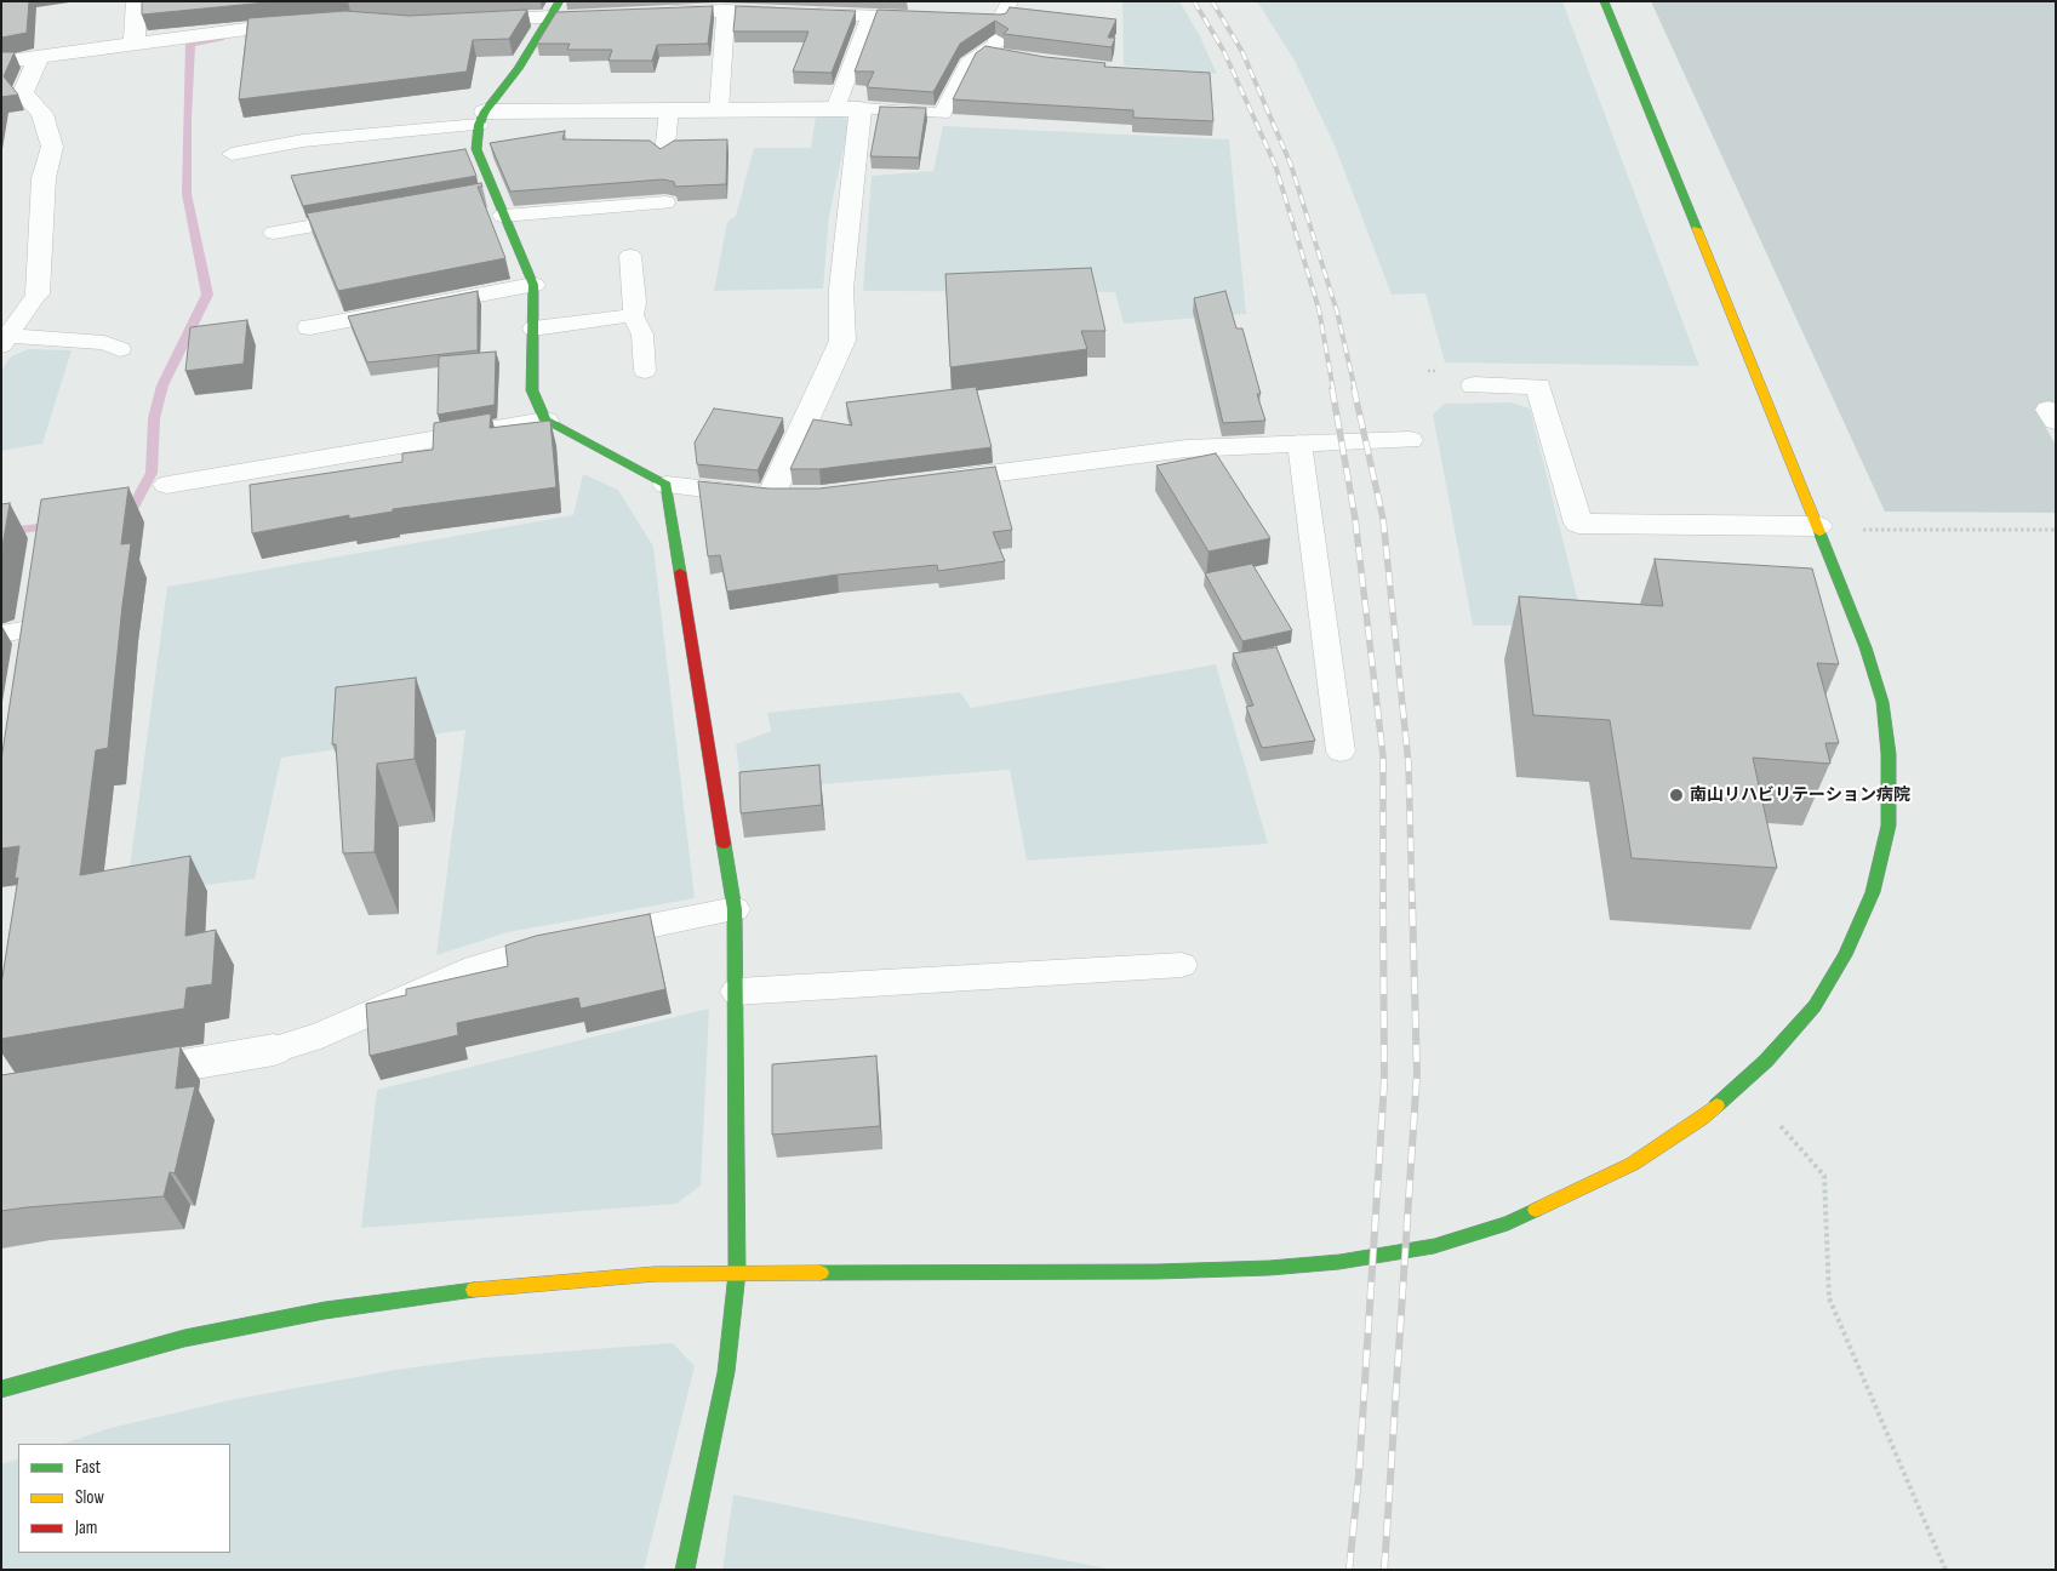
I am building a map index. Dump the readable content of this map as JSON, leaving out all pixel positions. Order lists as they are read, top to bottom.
{
  "places": ["南山リハビリテーション病院"],
  "legend": ["Fast", "Slow", "Jam"]
}
